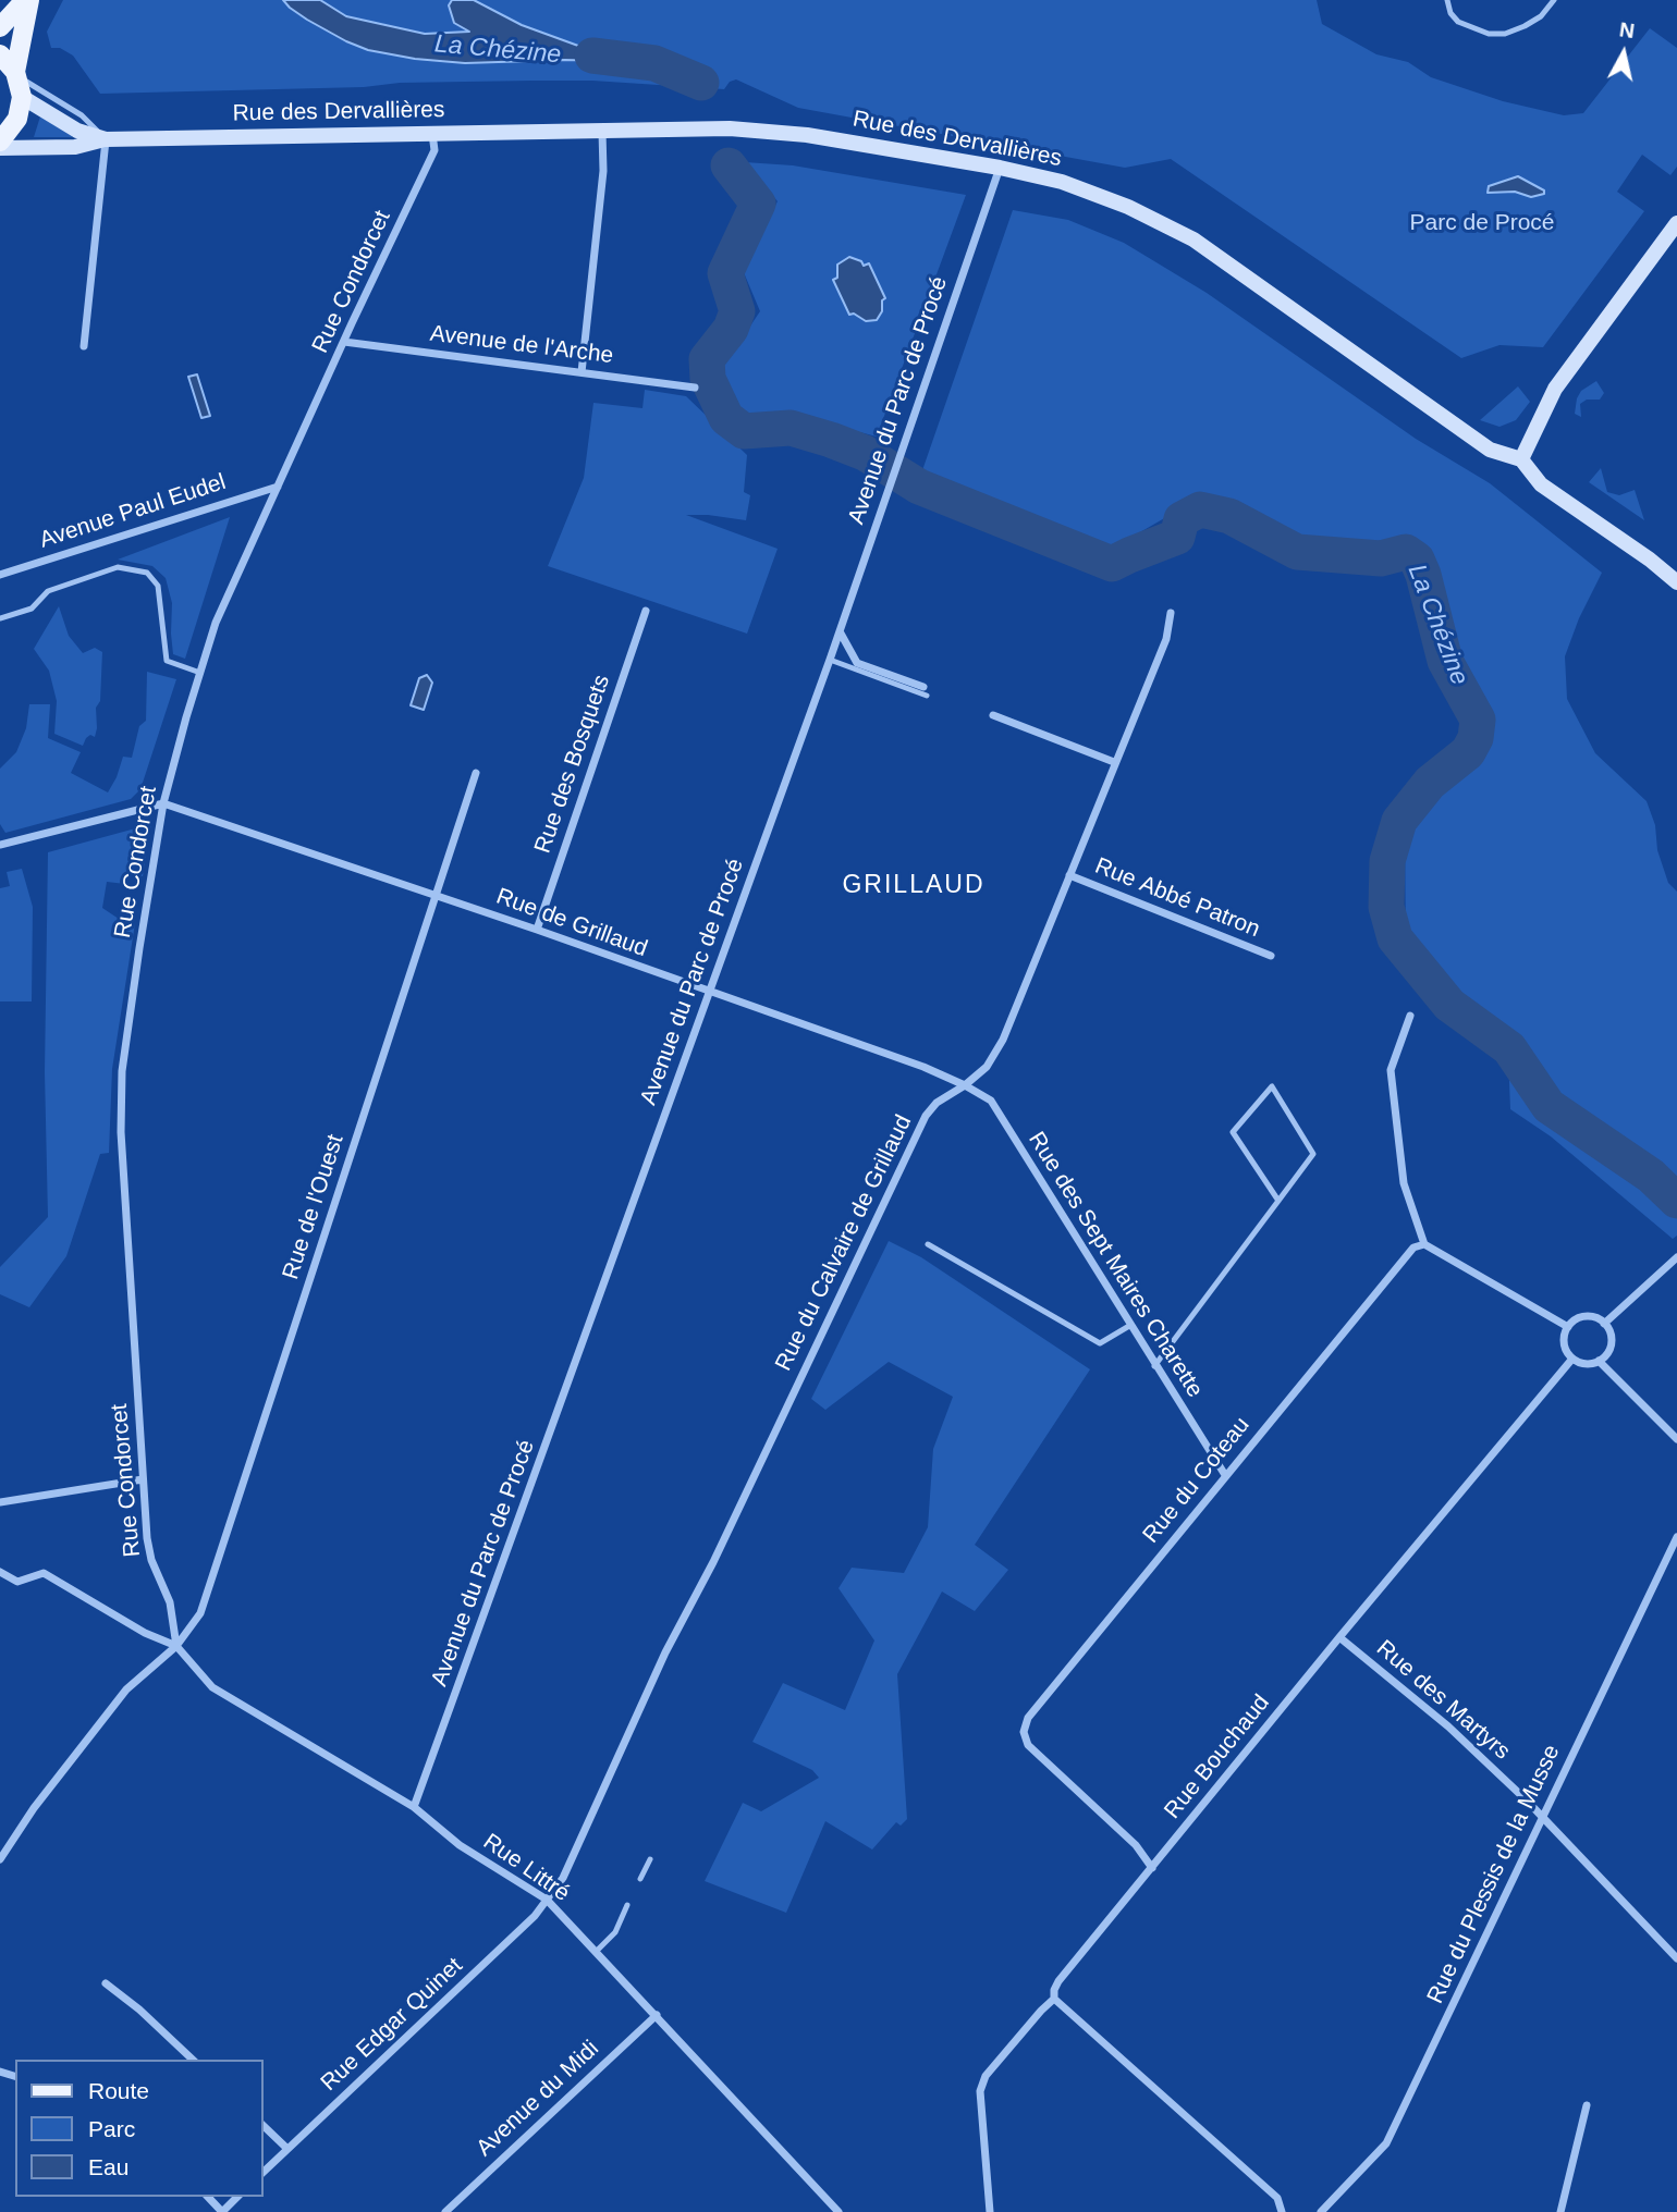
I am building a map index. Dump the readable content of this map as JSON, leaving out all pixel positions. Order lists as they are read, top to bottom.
{
  "streets": {
    "main road": ["Rue des Dervallières"],
    "street": [
      "Rue Condorcet",
      "Avenue de l'Arche",
      "Avenue du Parc de Procé",
      "Avenue Paul Eudel",
      "Rue des Bosquets",
      "Rue Abbé Patron",
      "Rue de Grillaud",
      "Rue de l'Ouest",
      "Rue du Calvaire de Grillaud",
      "Rue des Sept Maires Charette",
      "Rue du Coteau",
      "Rue des Martyrs",
      "Rue Bouchaud",
      "Rue Littré",
      "Rue du Plessis de la Musse",
      "Rue Edgar Quinet",
      "Avenue du Midi"
    ]
  },
  "crossings": [
    ["Rue des Dervallières", "Rue Condorcet"],
    ["Rue des Dervallières", "Avenue du Parc de Procé"],
    ["Rue Condorcet", "Avenue de l'Arche"],
    ["Rue Condorcet", "Avenue Paul Eudel"],
    ["Rue Condorcet", "Rue de Grillaud"],
    ["Rue Condorcet", "Rue de l'Ouest"],
    ["Rue Condorcet", "Rue Littré"],
    ["Avenue du Parc de Procé", "Rue de Grillaud"],
    ["Avenue du Parc de Procé", "Rue Littré"],
    ["Rue des Bosquets", "Rue de Grillaud"],
    ["Rue Abbé Patron", "Rue du Calvaire de Grillaud"],
    ["Rue de Grillaud", "Rue de l'Ouest"],
    ["Rue de Grillaud", "Rue du Calvaire de Grillaud"],
    ["Rue de Grillaud", "Rue des Sept Maires Charette"],
    ["Rue de l'Ouest", "Rue Littré"],
    ["Rue du Calvaire de Grillaud", "Rue des Sept Maires Charette"],
    ["Rue du Calvaire de Grillaud", "Rue Littré"],
    ["Rue du Calvaire de Grillaud", "Rue Edgar Quinet"],
    ["Rue des Sept Maires Charette", "Rue du Coteau"],
    ["Rue du Coteau", "Rue Bouchaud"],
    ["Rue des Martyrs", "Rue Bouchaud"],
    ["Rue des Martyrs", "Rue du Plessis de la Musse"],
    ["Rue Littré", "Rue Edgar Quinet"],
    ["Rue Littré", "Avenue du Midi"]
  ],
  "districts": ["GRILLAUD"],
  "water": ["La Chézine"],
  "parks": ["Parc de Procé"],
  "legend": ["Route", "Parc", "Eau"],
  "north": "top"
}
